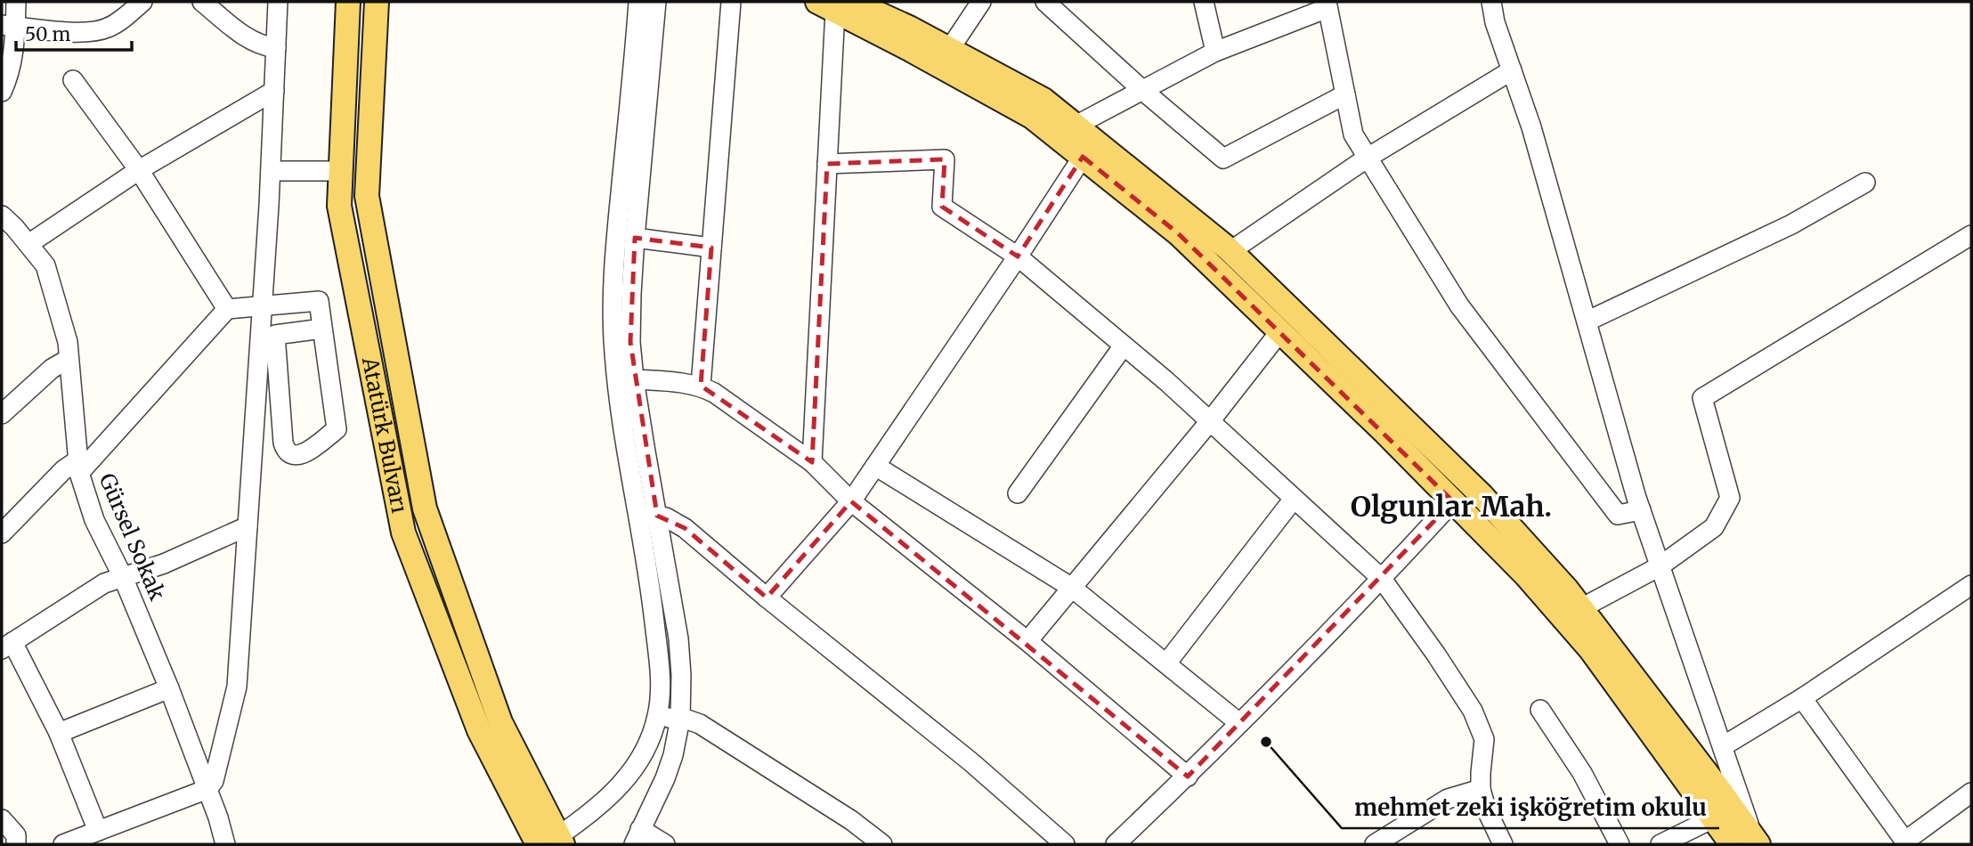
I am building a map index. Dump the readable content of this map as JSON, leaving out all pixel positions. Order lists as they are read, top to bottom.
{
  "streets": {
    "main road": ["Atatürk Bulvarı"],
    "street": ["Gürsel Sokak"]
  },
  "districts": ["Olgunlar Mah."],
  "places": ["mehmet zeki işköğretim okulu"],
  "scale_bar": "50 m"
}
